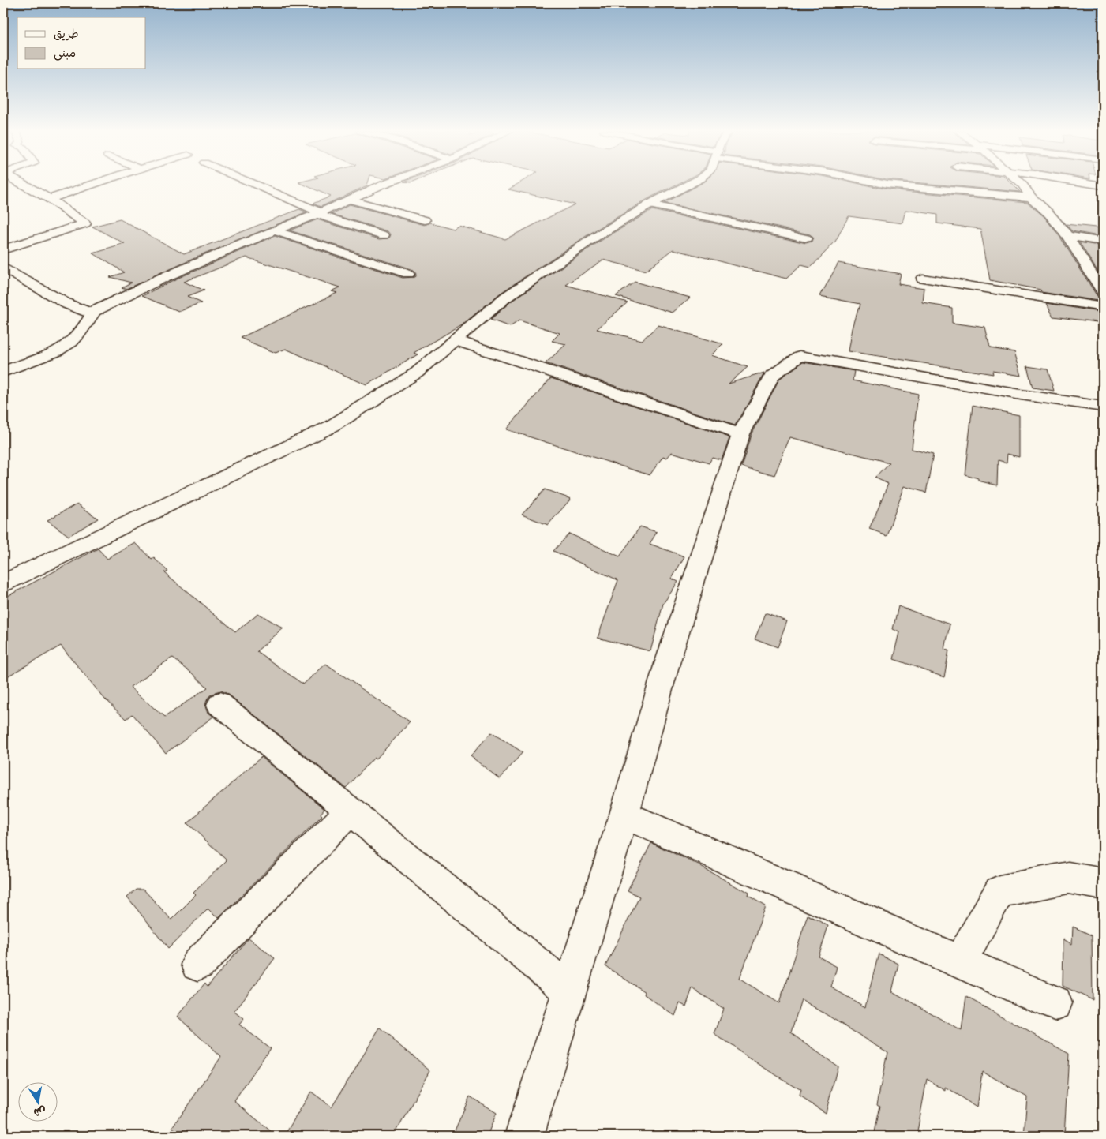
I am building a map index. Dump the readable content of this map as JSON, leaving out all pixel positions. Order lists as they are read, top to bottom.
{
  "legend": ["طريق", "مبنى"],
  "north": "bottom"
}
